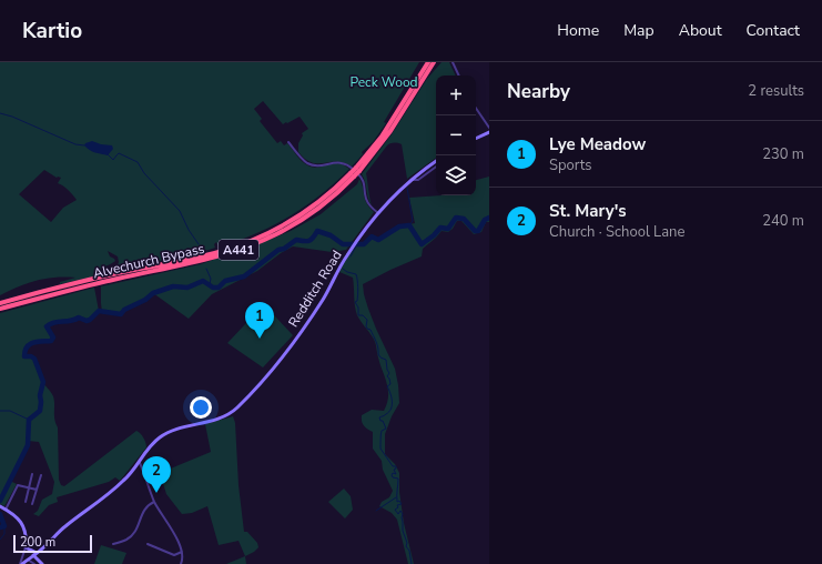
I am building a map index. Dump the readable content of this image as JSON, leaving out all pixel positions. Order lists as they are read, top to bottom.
{
  "streets": {
    "highway": ["A441", "Alvechurch Bypass"],
    "main road": ["Redditch Road"]
  },
  "parks": ["Peck Wood"],
  "scale_bar": "200 m",
  "page": {
    "header": "Kartio",
    "nav": [
      "Home",
      "Map",
      "About",
      "Contact"
    ],
    "heading": ["Nearby", "2 results"],
    "map_buttons": ["+", "−"],
    "list": [
      {
        "mark": "1",
        "name": "Lye Meadow",
        "note": "Sports",
        "value": "230 m"
      },
      {
        "mark": "2",
        "name": "St. Mary's",
        "note": "Church · School Lane",
        "value": "240 m"
      }
    ],
    "pins": ["1", "2"],
    "scale": "200 m"
  }
}
